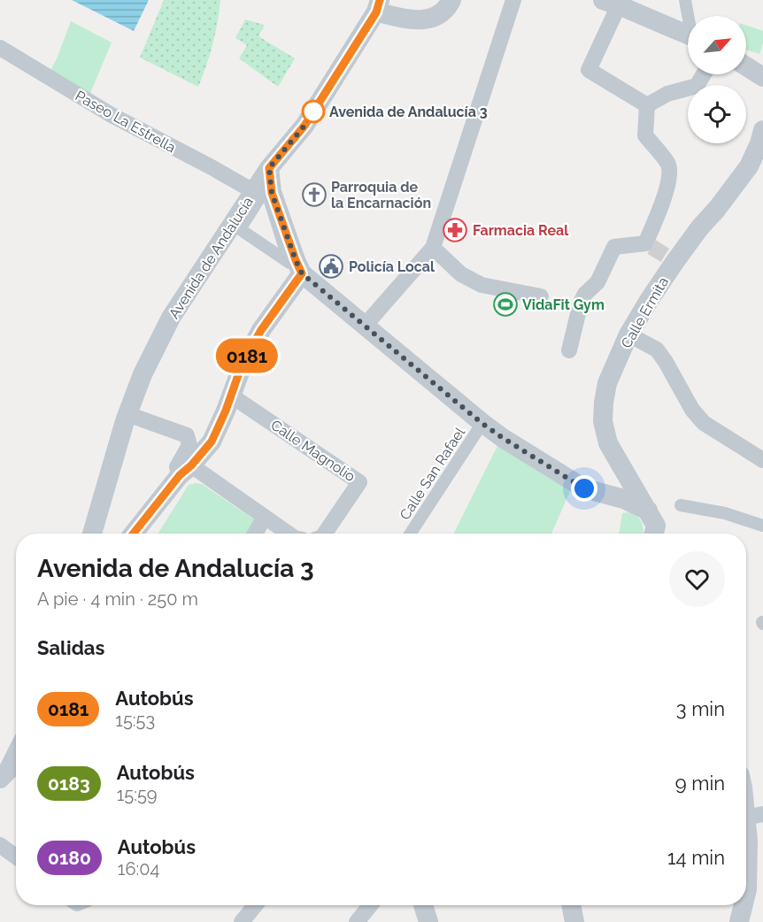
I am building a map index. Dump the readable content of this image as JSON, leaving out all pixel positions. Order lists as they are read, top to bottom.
{
  "streets": {
    "street": [
      "Paseo La Estrella",
      "Avenida de Andalucía",
      "Calle Ermita",
      "Calle Magnolio",
      "Calle San Rafael"
    ]
  },
  "crossings": [
    ["Paseo La Estrella", "Avenida de Andalucía"]
  ],
  "places": {
    "other": ["Avenida de Andalucía 3"],
    "church": ["Parroquia de la Encarnación"],
    "pharmacy": ["Farmacia Real"],
    "public building": ["Policía Local"],
    "sports": ["VidaFit Gym"]
  },
  "lines": ["bus line 0181"],
  "north": "top right",
  "page": {
    "on_map": "0181",
    "heading": [
      ["Avenida de Andalucía 3", "A pie · 4 min · 250 m"],
      "Salidas"
    ],
    "list": [
      {
        "mark": "0181",
        "name": "Autobús",
        "note": "15:53",
        "value": "3 min"
      },
      {
        "mark": "0183",
        "name": "Autobús",
        "note": "15:59",
        "value": "9 min"
      },
      {
        "mark": "0180",
        "name": "Autobús",
        "note": "16:04",
        "value": "14 min"
      }
    ]
  }
}
